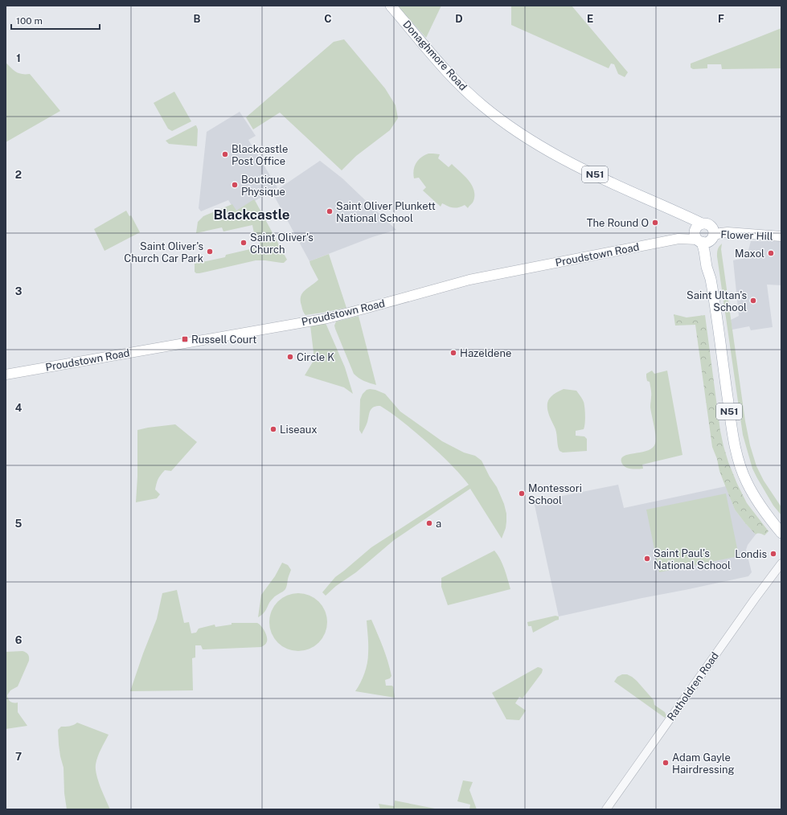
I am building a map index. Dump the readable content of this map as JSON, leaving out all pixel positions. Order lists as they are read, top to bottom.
{
  "streets": {
    "main road": [
      "Donaghmore Road",
      "N51",
      "Flower Hill",
      "Proudstown Road"
    ],
    "street": ["Ratholdren Road"]
  },
  "crossings": [
    ["Donaghmore Road", "N51"],
    ["Donaghmore Road", "Flower Hill"],
    ["Donaghmore Road", "Proudstown Road"],
    ["N51", "Flower Hill"],
    ["N51", "Proudstown Road"],
    ["Flower Hill", "Proudstown Road"]
  ],
  "districts": ["Blackcastle"],
  "places": {
    "other": [
      "Blackcastle Post Office",
      "Boutique Physique",
      "Saint Oliver Plunkett National School",
      "The Round O",
      "Saint Oliver's Church",
      "Saint Oliver's Church Car Park",
      "Maxol",
      "Saint Ultan's School",
      "Hazeldene",
      "Circle K",
      "Liseaux",
      "Montessori School",
      "a",
      "Londis",
      "Saint Paul's National School",
      "Adam Gayle Hairdressing"
    ],
    "transit": ["Russell Court"]
  },
  "scale_bar": "100 m",
  "grid": {
    "columns": [
      "B",
      "C",
      "D",
      "E",
      "F"
    ],
    "rows": [
      "1",
      "2",
      "3",
      "4",
      "5",
      "6",
      "7"
    ]
  }
}
